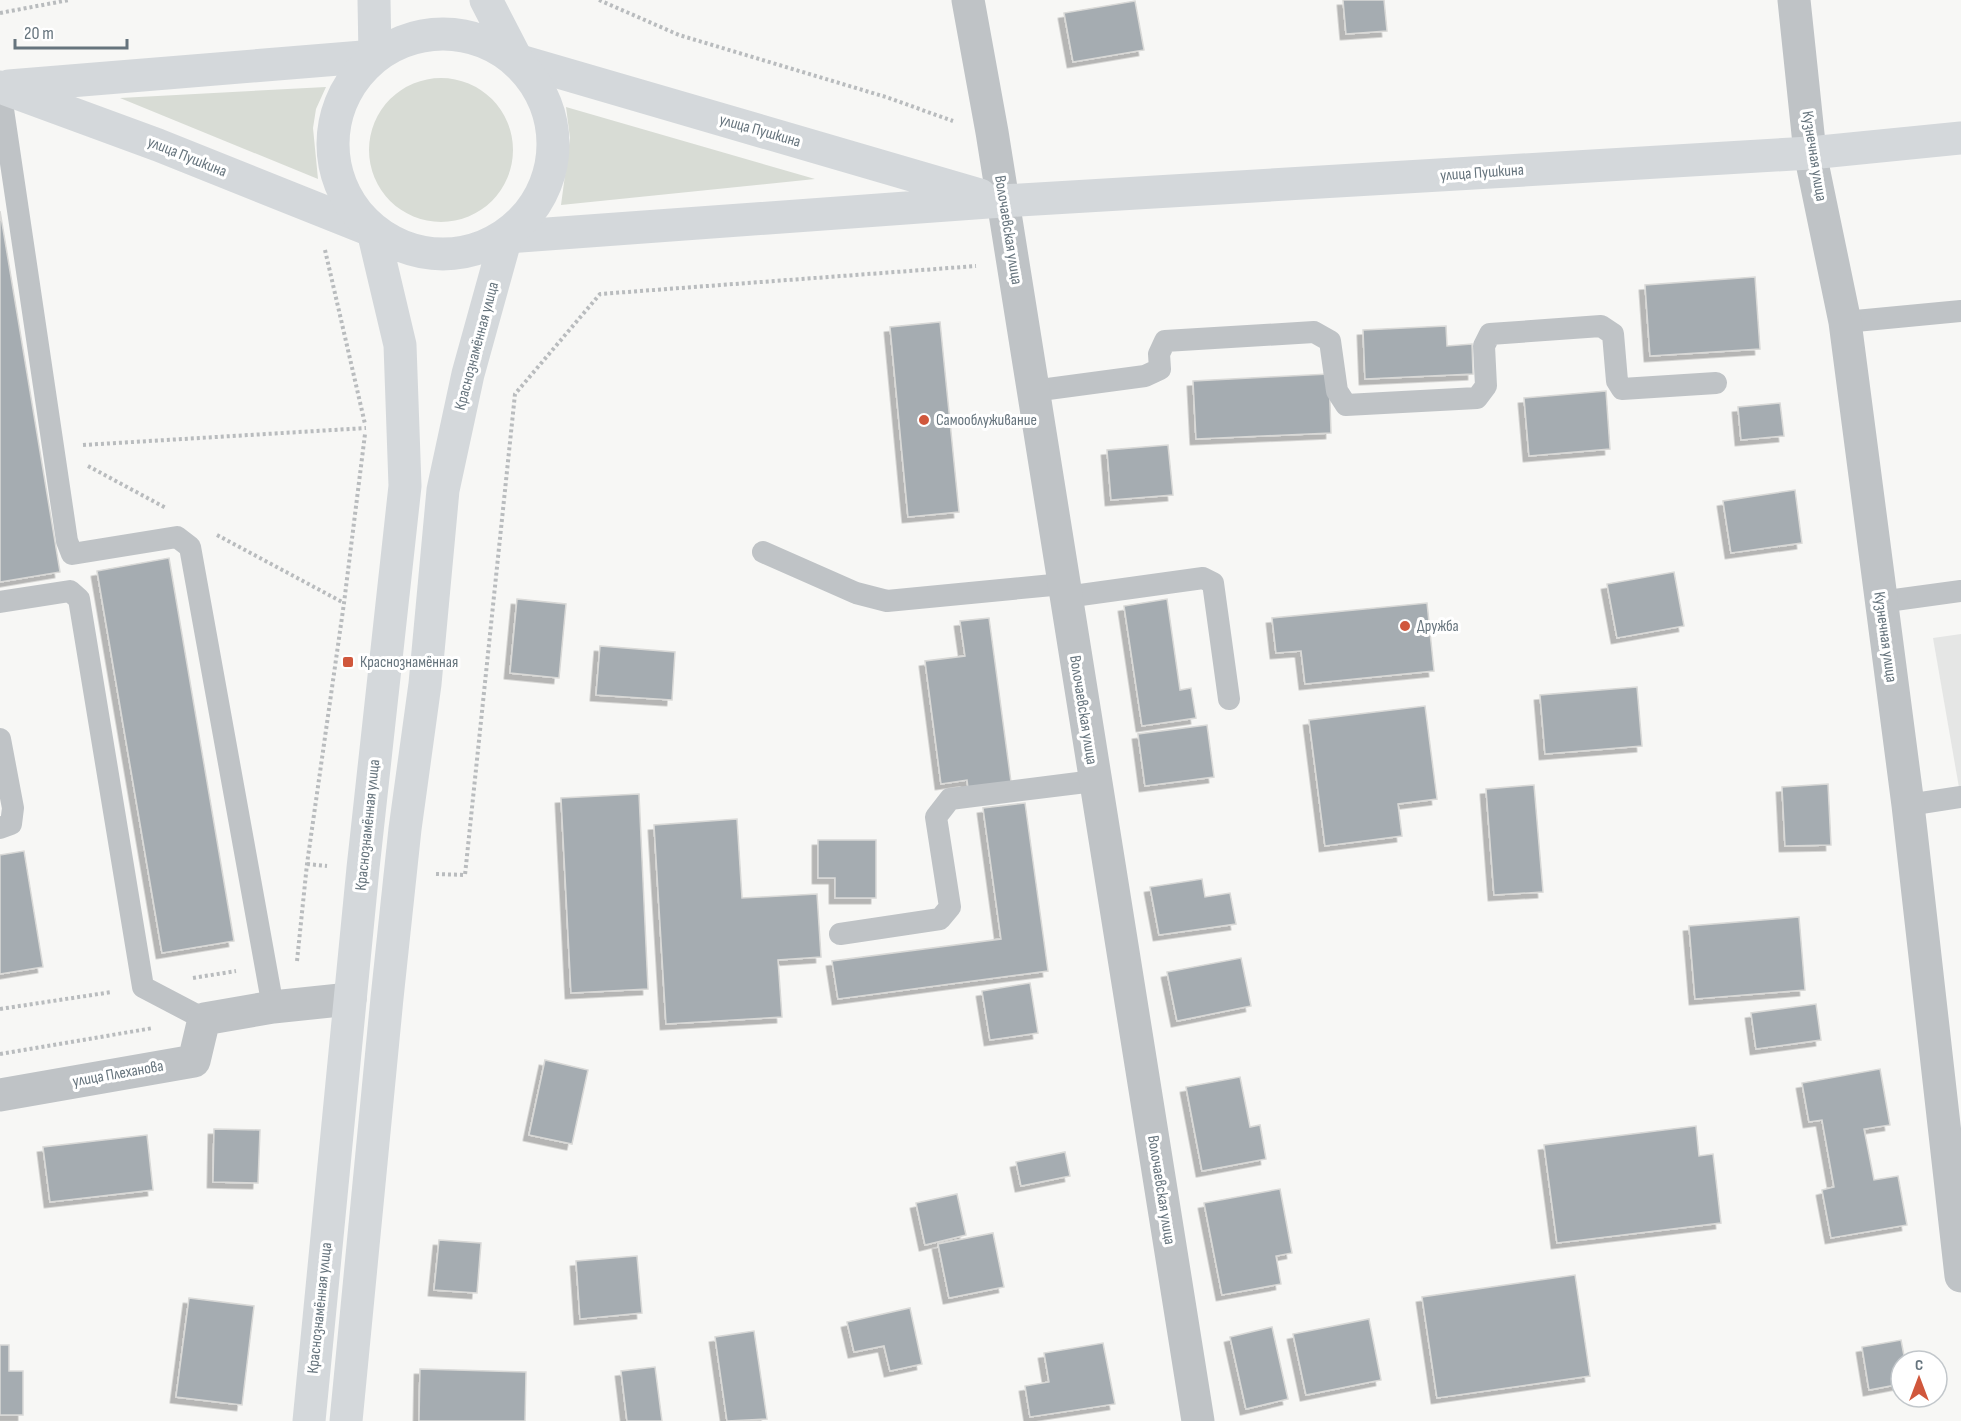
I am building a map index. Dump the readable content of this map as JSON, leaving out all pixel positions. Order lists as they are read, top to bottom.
{
  "streets": {
    "main road": ["улица Пушкина", "Краснознамённая улица"],
    "street": ["Кузнечная улица", "Волочаевская улица", "улица Плеханова"]
  },
  "crossings": [
    ["улица Пушкина", "Кузнечная улица"],
    ["улица Пушкина", "Волочаевская улица"],
    ["улица Пушкина", "Краснознамённая улица"]
  ],
  "places": {
    "other": ["Самооблуживание", "Дружба"],
    "transit": ["Краснознамённая"]
  },
  "scale_bar": "20 m",
  "north": "top"
}
